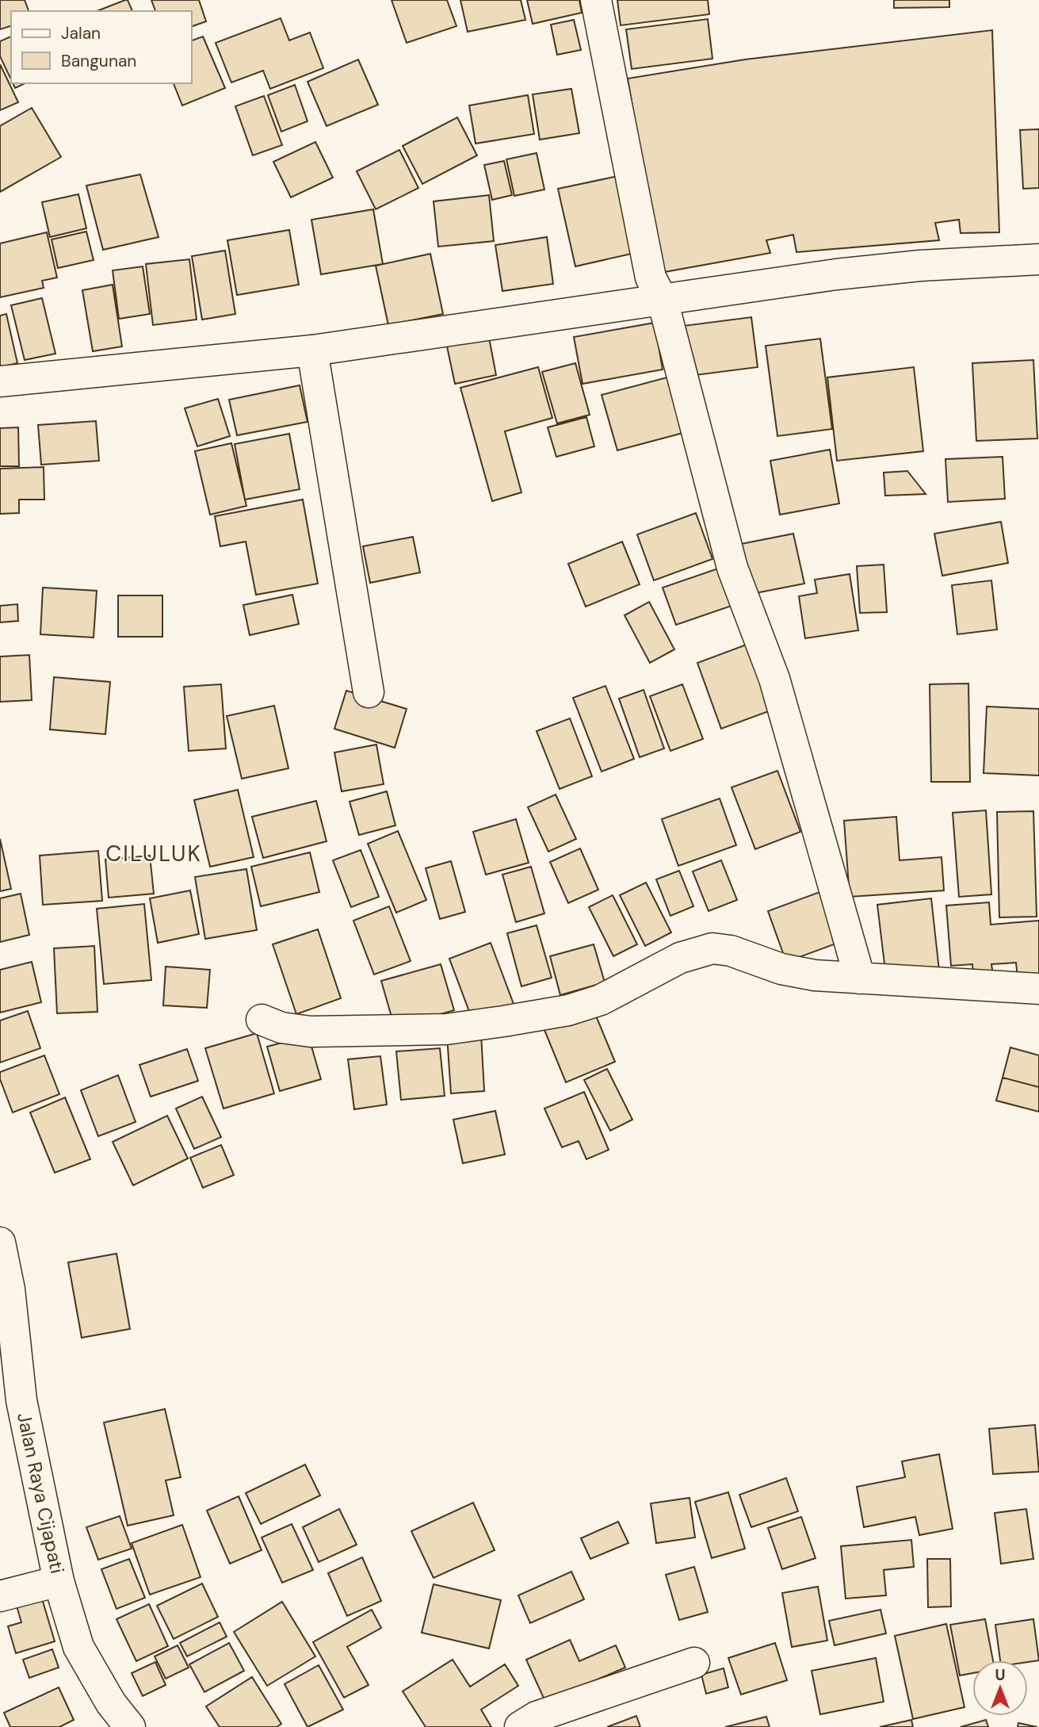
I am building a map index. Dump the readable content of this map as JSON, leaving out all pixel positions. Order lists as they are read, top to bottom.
{
  "streets": {
    "street": ["Jalan Raya Cijapati"]
  },
  "districts": ["CILULUK"],
  "legend": ["Jalan", "Bangunan"],
  "north": "top"
}
